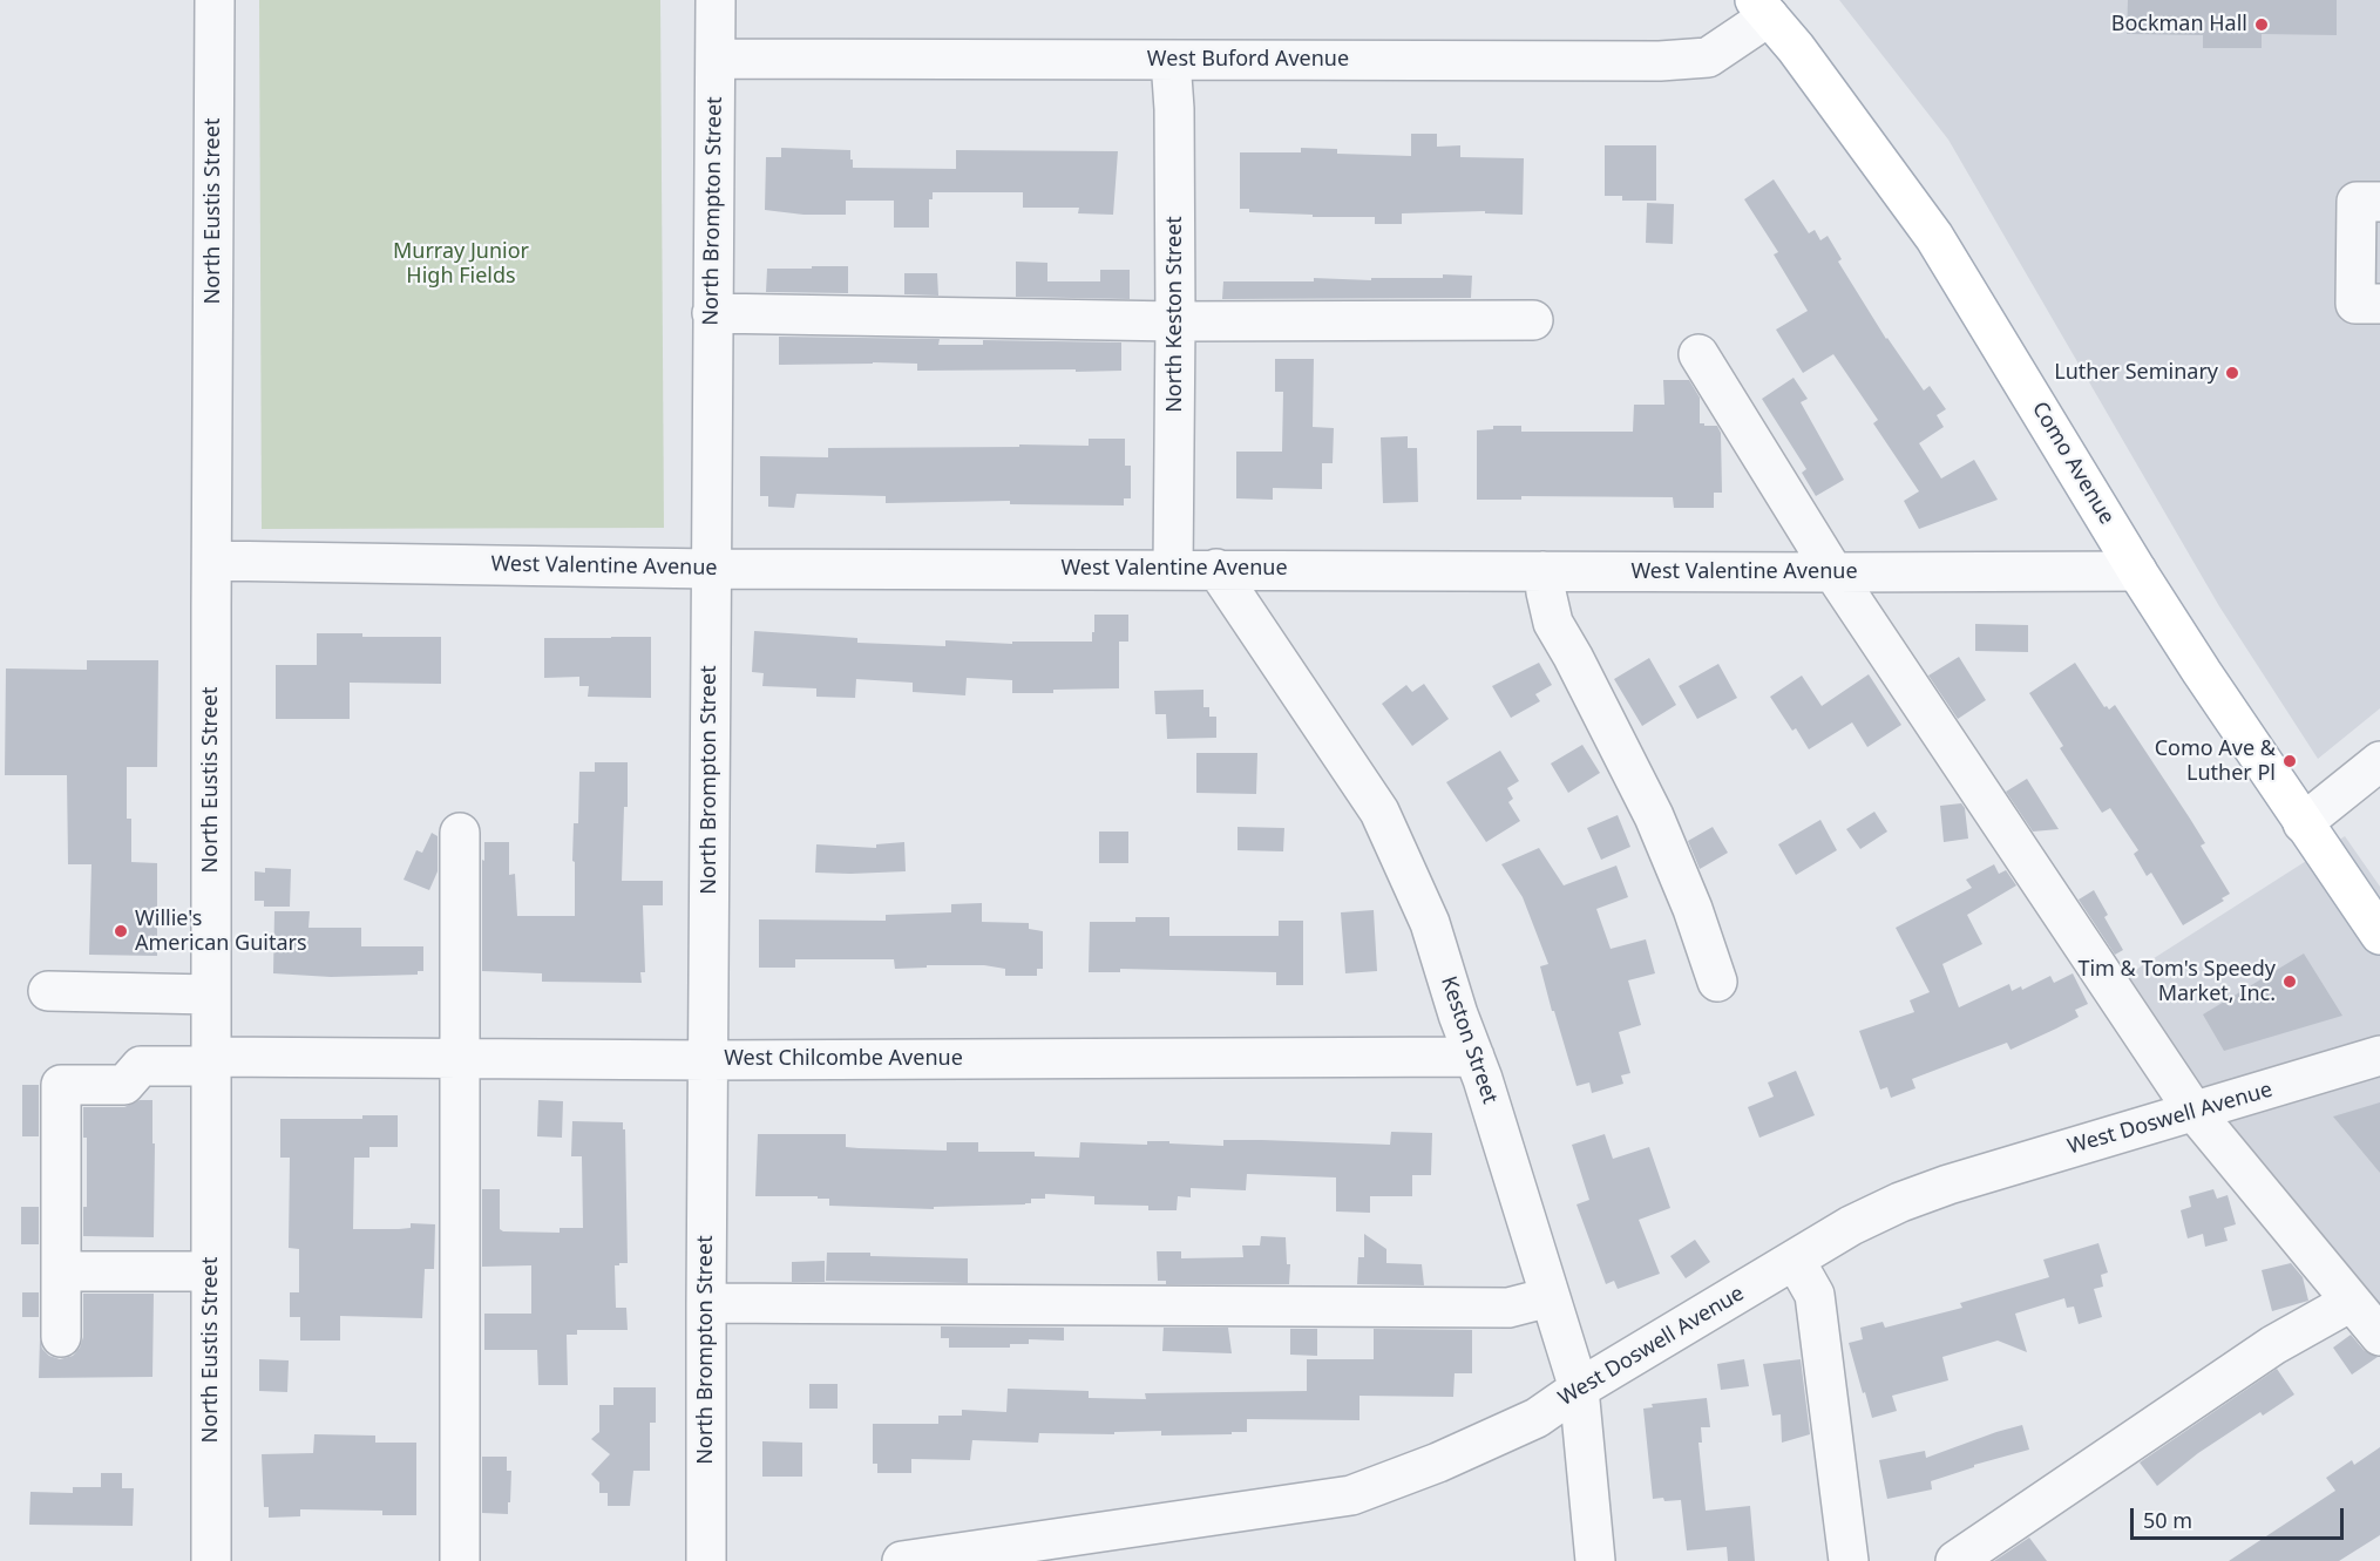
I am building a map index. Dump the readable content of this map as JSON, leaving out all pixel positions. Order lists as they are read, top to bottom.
{
  "streets": {
    "main road": ["Como Avenue"],
    "street": [
      "West Buford Avenue",
      "North Eustis Street",
      "North Brompton Street",
      "North Keston Street",
      "West Valentine Avenue",
      "Keston Street",
      "West Chilcombe Avenue",
      "West Doswell Avenue"
    ]
  },
  "crossings": [
    ["West Buford Avenue", "North Brompton Street"],
    ["West Buford Avenue", "North Keston Street"],
    ["West Buford Avenue", "Como Avenue"],
    ["North Eustis Street", "West Valentine Avenue"],
    ["North Eustis Street", "West Chilcombe Avenue"],
    ["North Brompton Street", "West Valentine Avenue"],
    ["North Brompton Street", "West Chilcombe Avenue"],
    ["North Keston Street", "West Valentine Avenue"],
    ["Como Avenue", "West Valentine Avenue"],
    ["West Valentine Avenue", "Keston Street"],
    ["Keston Street", "West Chilcombe Avenue"],
    ["Keston Street", "West Doswell Avenue"]
  ],
  "parks": ["Murray Junior High Fields"],
  "places": [
    "Bockman Hall",
    "Luther Seminary",
    "Como Ave & Luther Pl",
    "Willie's American Guitars",
    "Tim & Tom's Speedy Market, Inc."
  ],
  "scale_bar": "50 m"
}
